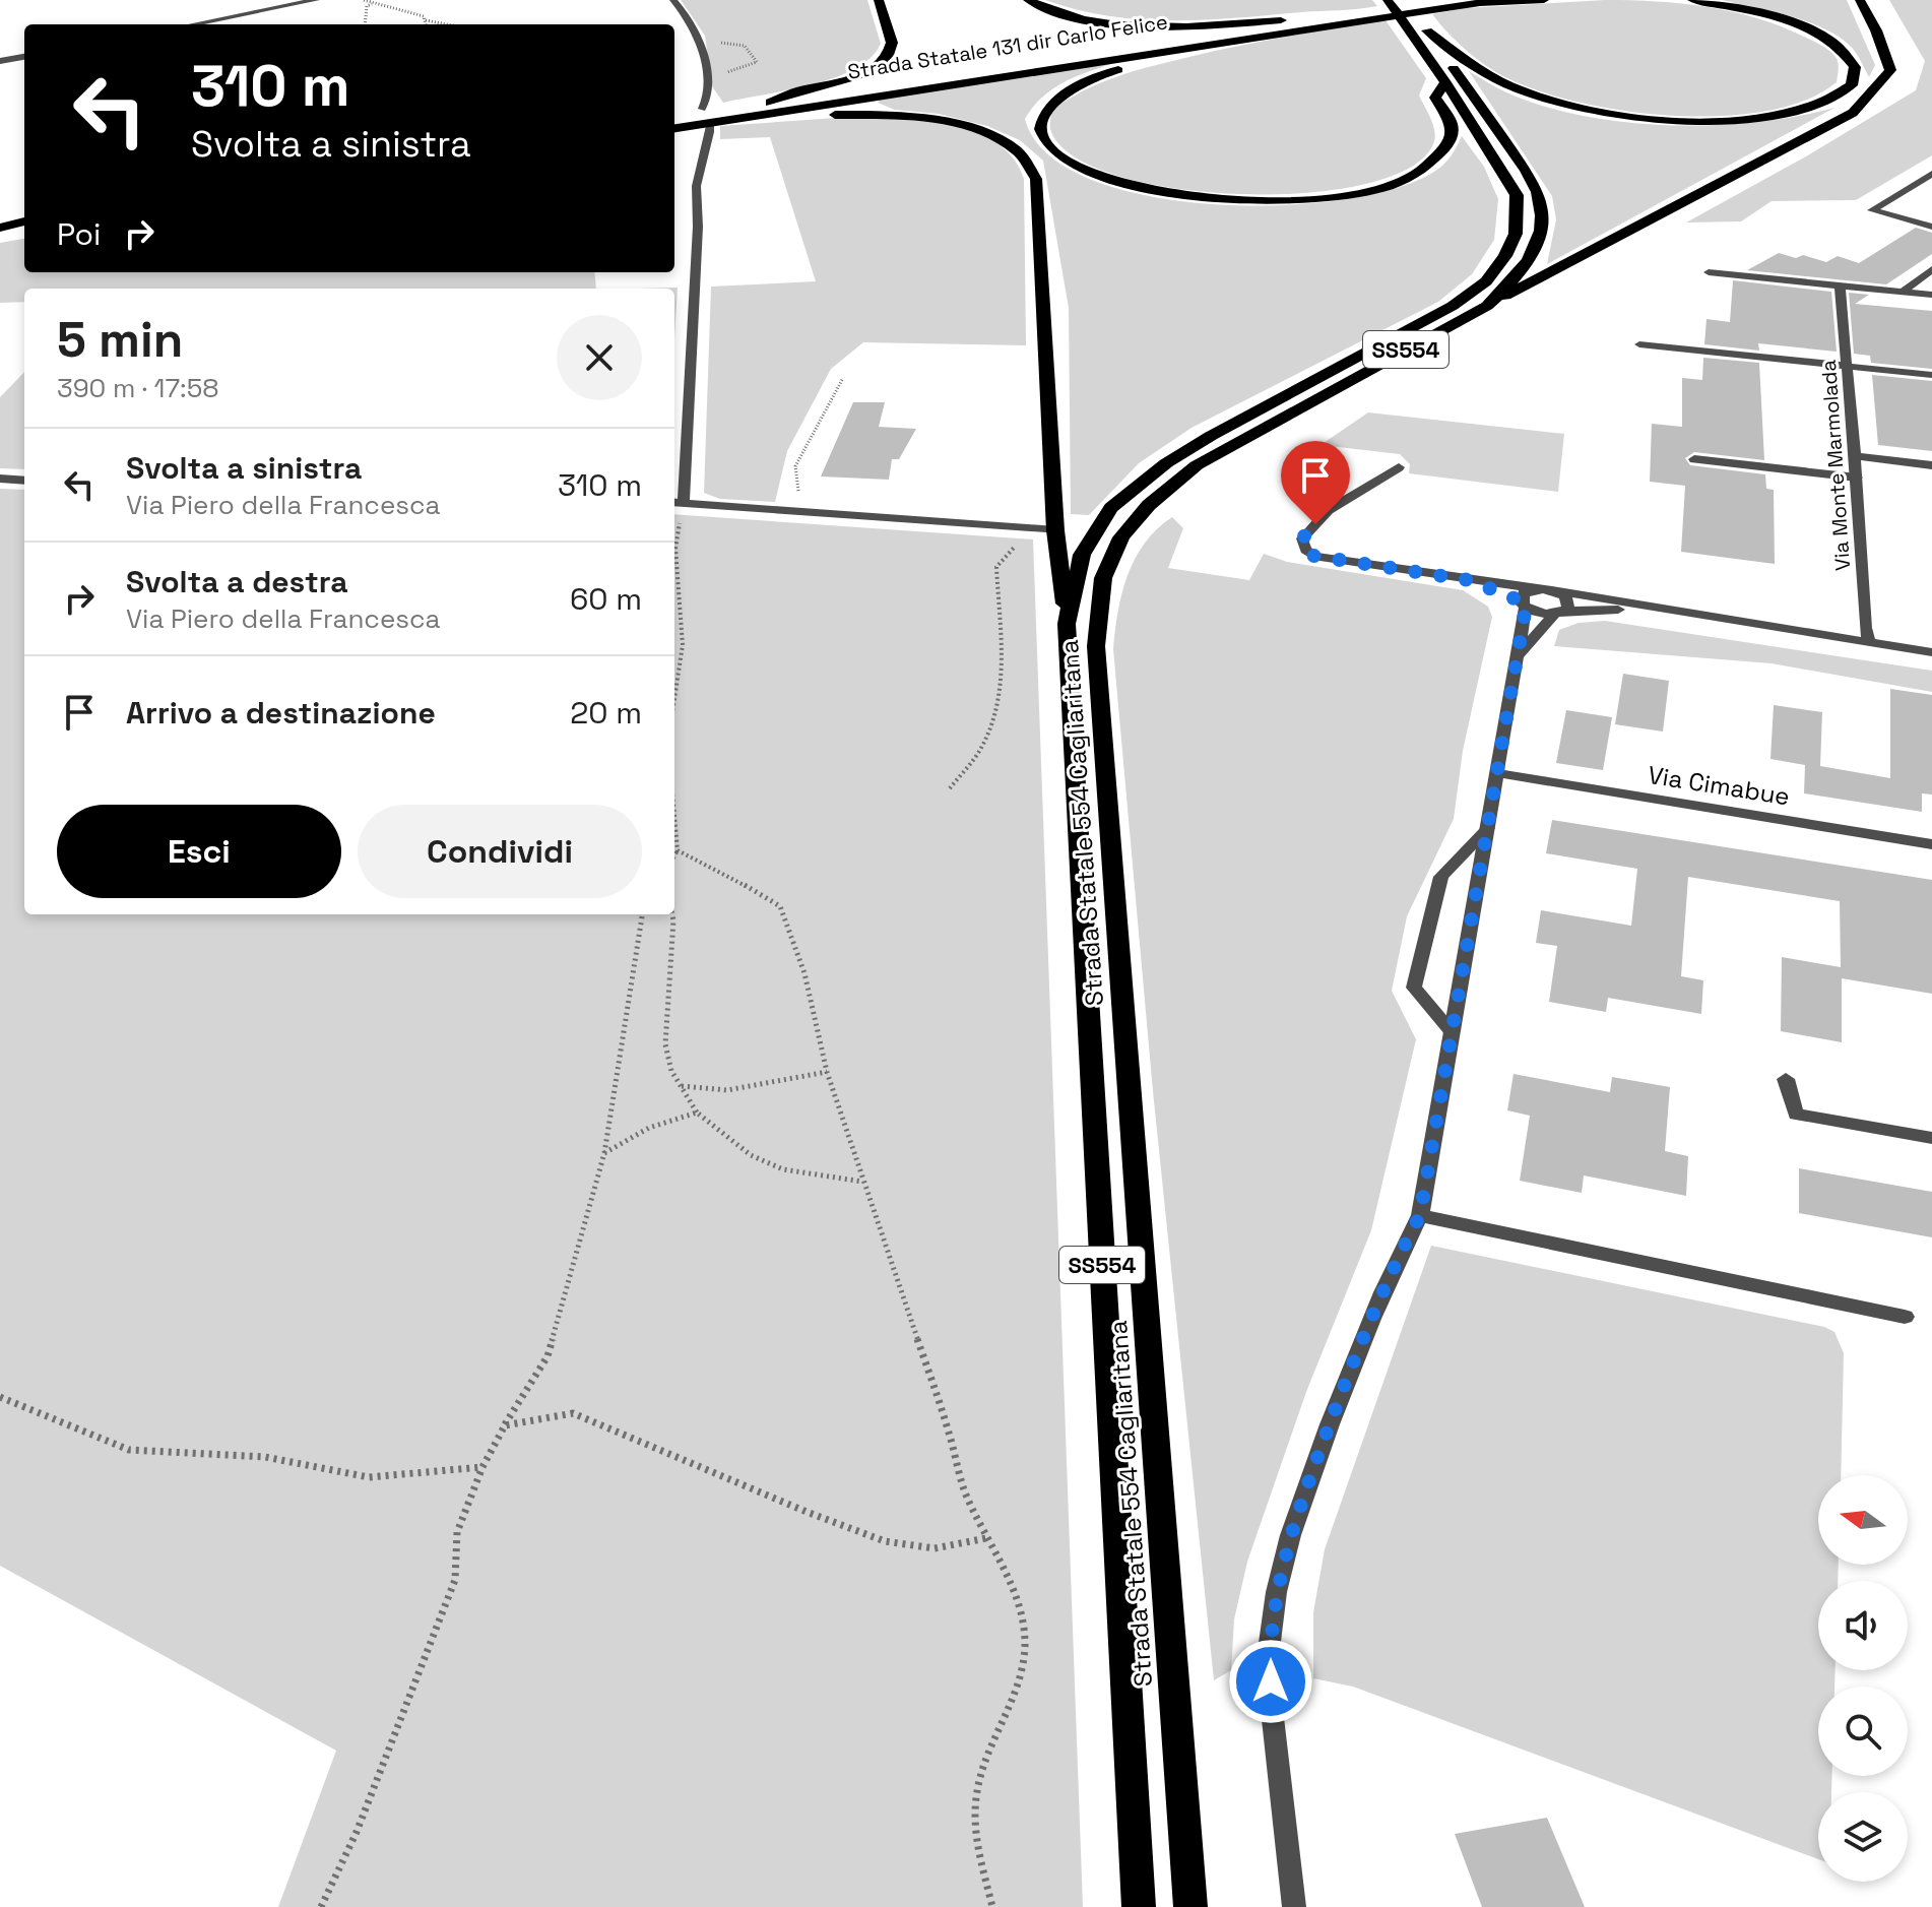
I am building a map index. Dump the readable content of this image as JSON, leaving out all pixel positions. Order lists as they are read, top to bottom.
{
  "streets": {
    "highway": ["Strada Statale 131 dir Carlo Felice", "SS554", "Strada Statale 554 Cagliaritana"],
    "street": ["Via Monte Marmolada", "Via Cimabue"]
  },
  "crossings": [
    ["SS554", "Strada Statale 554 Cagliaritana"]
  ],
  "north": "left",
  "page": {
    "turn": ["310 m", "Svolta a sinistra"],
    "then": "Poi",
    "heading": ["5 min", "390 m · 17:58"],
    "list": [
      {
        "name": "Svolta a sinistra",
        "note": "Via Piero della Francesca",
        "value": "310 m"
      },
      {
        "name": "Svolta a destra",
        "note": "Via Piero della Francesca",
        "value": "60 m"
      },
      {
        "name": "Arrivo a destinazione",
        "value": "20 m"
      }
    ],
    "buttons": ["Esci", "Condividi"]
  }
}
